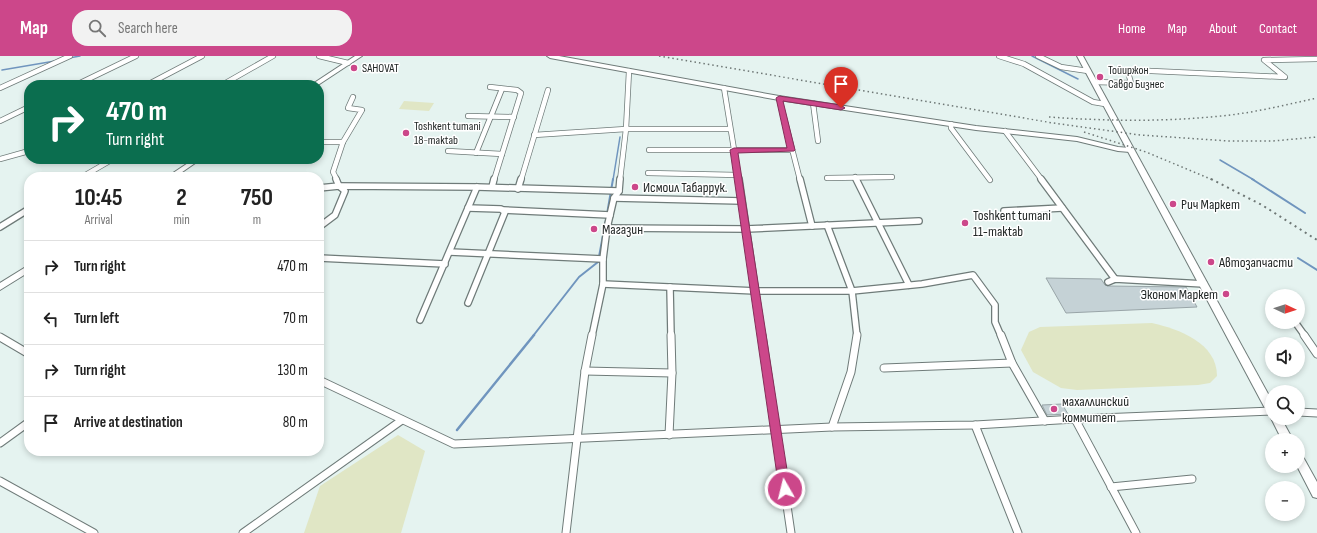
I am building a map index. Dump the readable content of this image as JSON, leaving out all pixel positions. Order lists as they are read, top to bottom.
{
  "places": [
    "SAHOVAT",
    "Тойиржон Савдо Бизнес",
    "Toshkent tumani 18-maktab",
    "Исмоил Табаррук.",
    "Рич Маркет",
    "Toshkent tumani 11-maktab",
    "Магазин",
    "Автозапчасти",
    "Эконом Маркет",
    "махаллинский коммитет"
  ],
  "north": "right",
  "page": {
    "header": "Map",
    "search": "Search here",
    "nav": [
      "Home",
      "Map",
      "About",
      "Contact"
    ],
    "turn": ["470 m", "Turn right"],
    "eta": [
      "10:45",
      "Arrival",
      "2",
      "min",
      "750",
      "m"
    ],
    "list": [
      {
        "name": "Turn right",
        "value": "470 m"
      },
      {
        "name": "Turn left",
        "value": "70 m"
      },
      {
        "name": "Turn right",
        "value": "130 m"
      },
      {
        "name": "Arrive at destination",
        "value": "80 m"
      }
    ],
    "map_buttons": ["+", "−"]
  }
}
